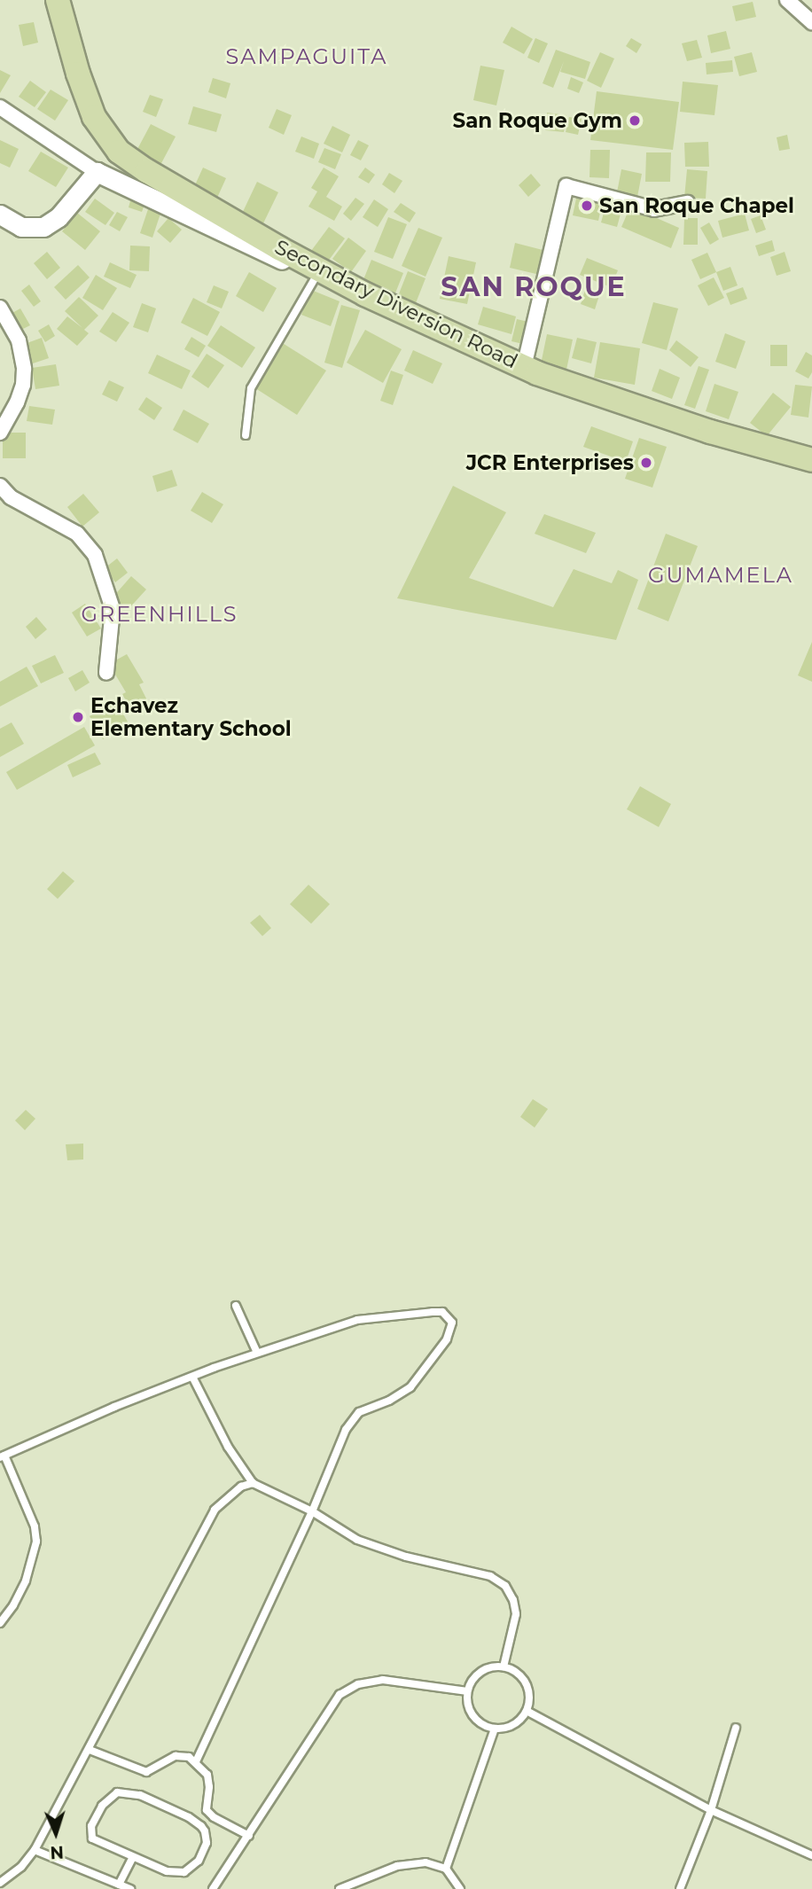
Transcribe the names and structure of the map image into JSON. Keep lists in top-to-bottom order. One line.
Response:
{"streets":{"main road":["Secondary Diversion Road"]},"districts":["SAMPAGUITA","SAN ROQUE","GUMAMELA","GREENHILLS"],"places":["San Roque Gym","San Roque Chapel","JCR Enterprises","Echavez Elementary School"],"north":"bottom"}
